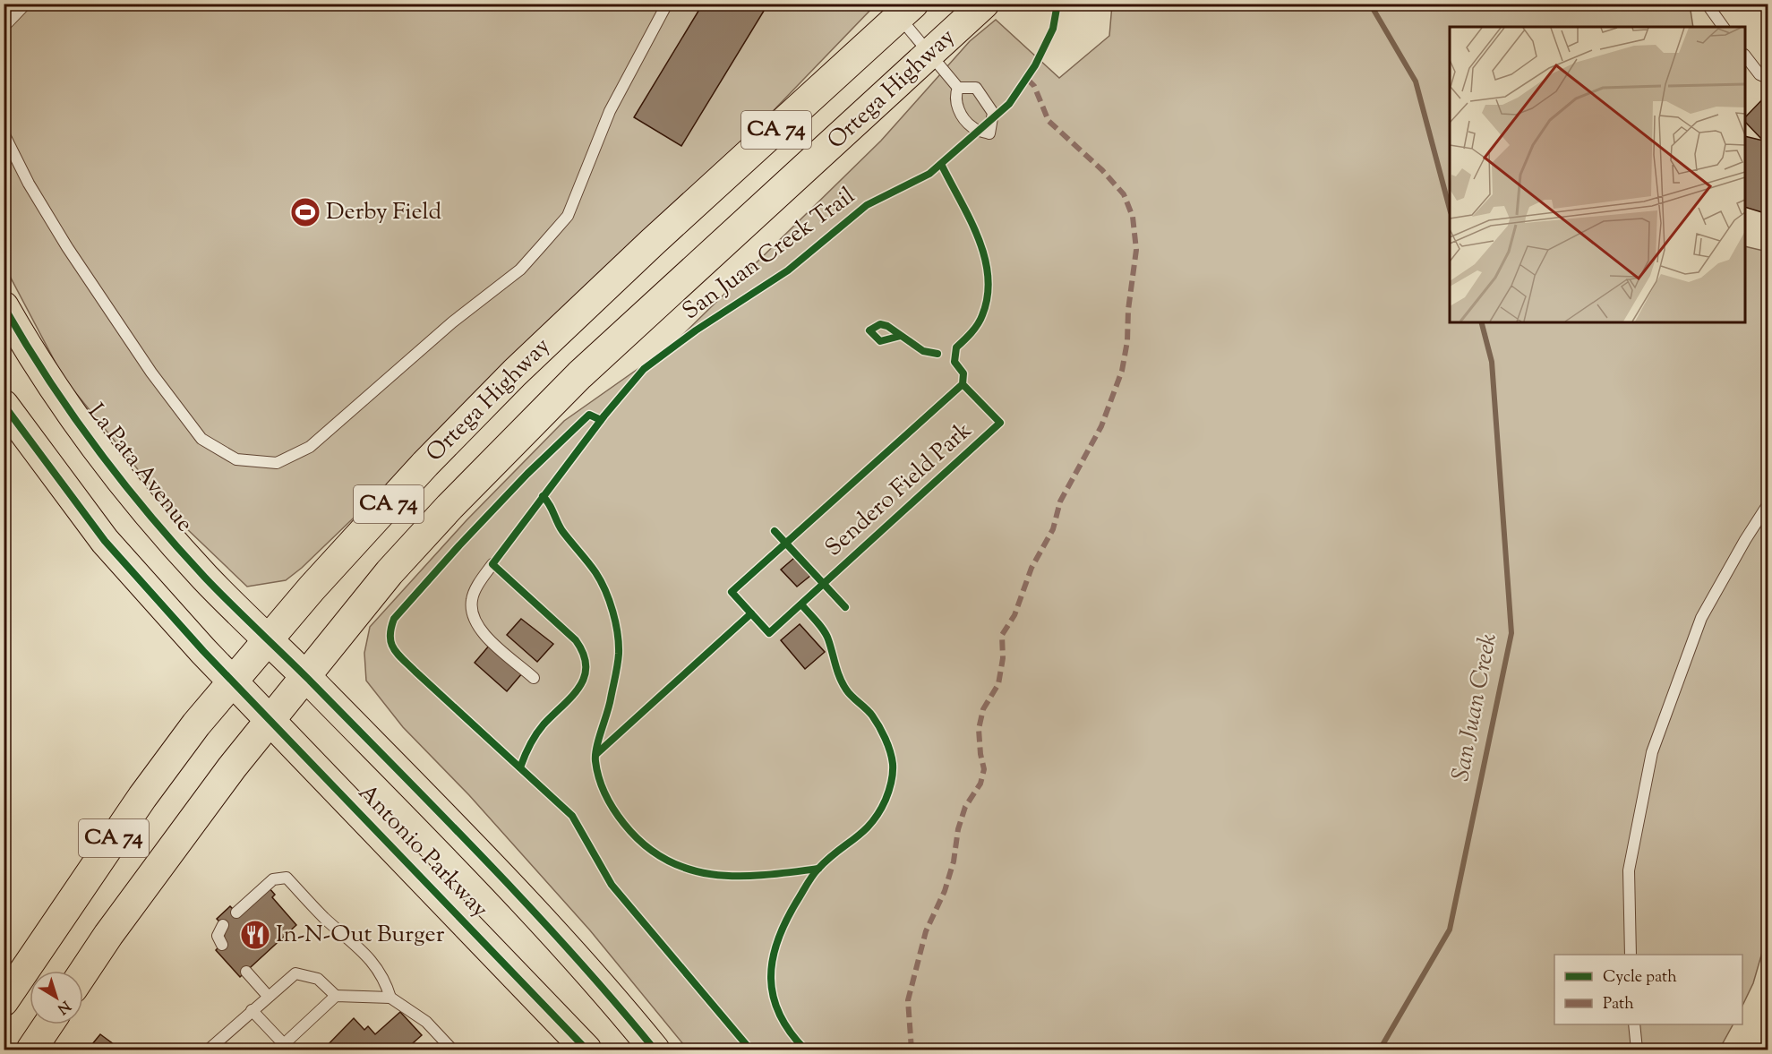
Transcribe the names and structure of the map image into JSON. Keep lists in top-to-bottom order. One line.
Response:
{"streets":{"main road":["Ortega Highway","CA 74","La Pata Avenue","Antonio Parkway"],"cycle path":["San Juan Creek Trail","Sendero Field Park"]},"crossings":[["Ortega Highway","La Pata Avenue"],["Ortega Highway","Antonio Parkway"],["La Pata Avenue","Antonio Parkway"]],"water":["San Juan Creek"],"places":{"sports":["Derby Field"],"restaurant":["In-N-Out Burger"]},"legend":["Cycle path","Path"],"north":"bottom right"}
